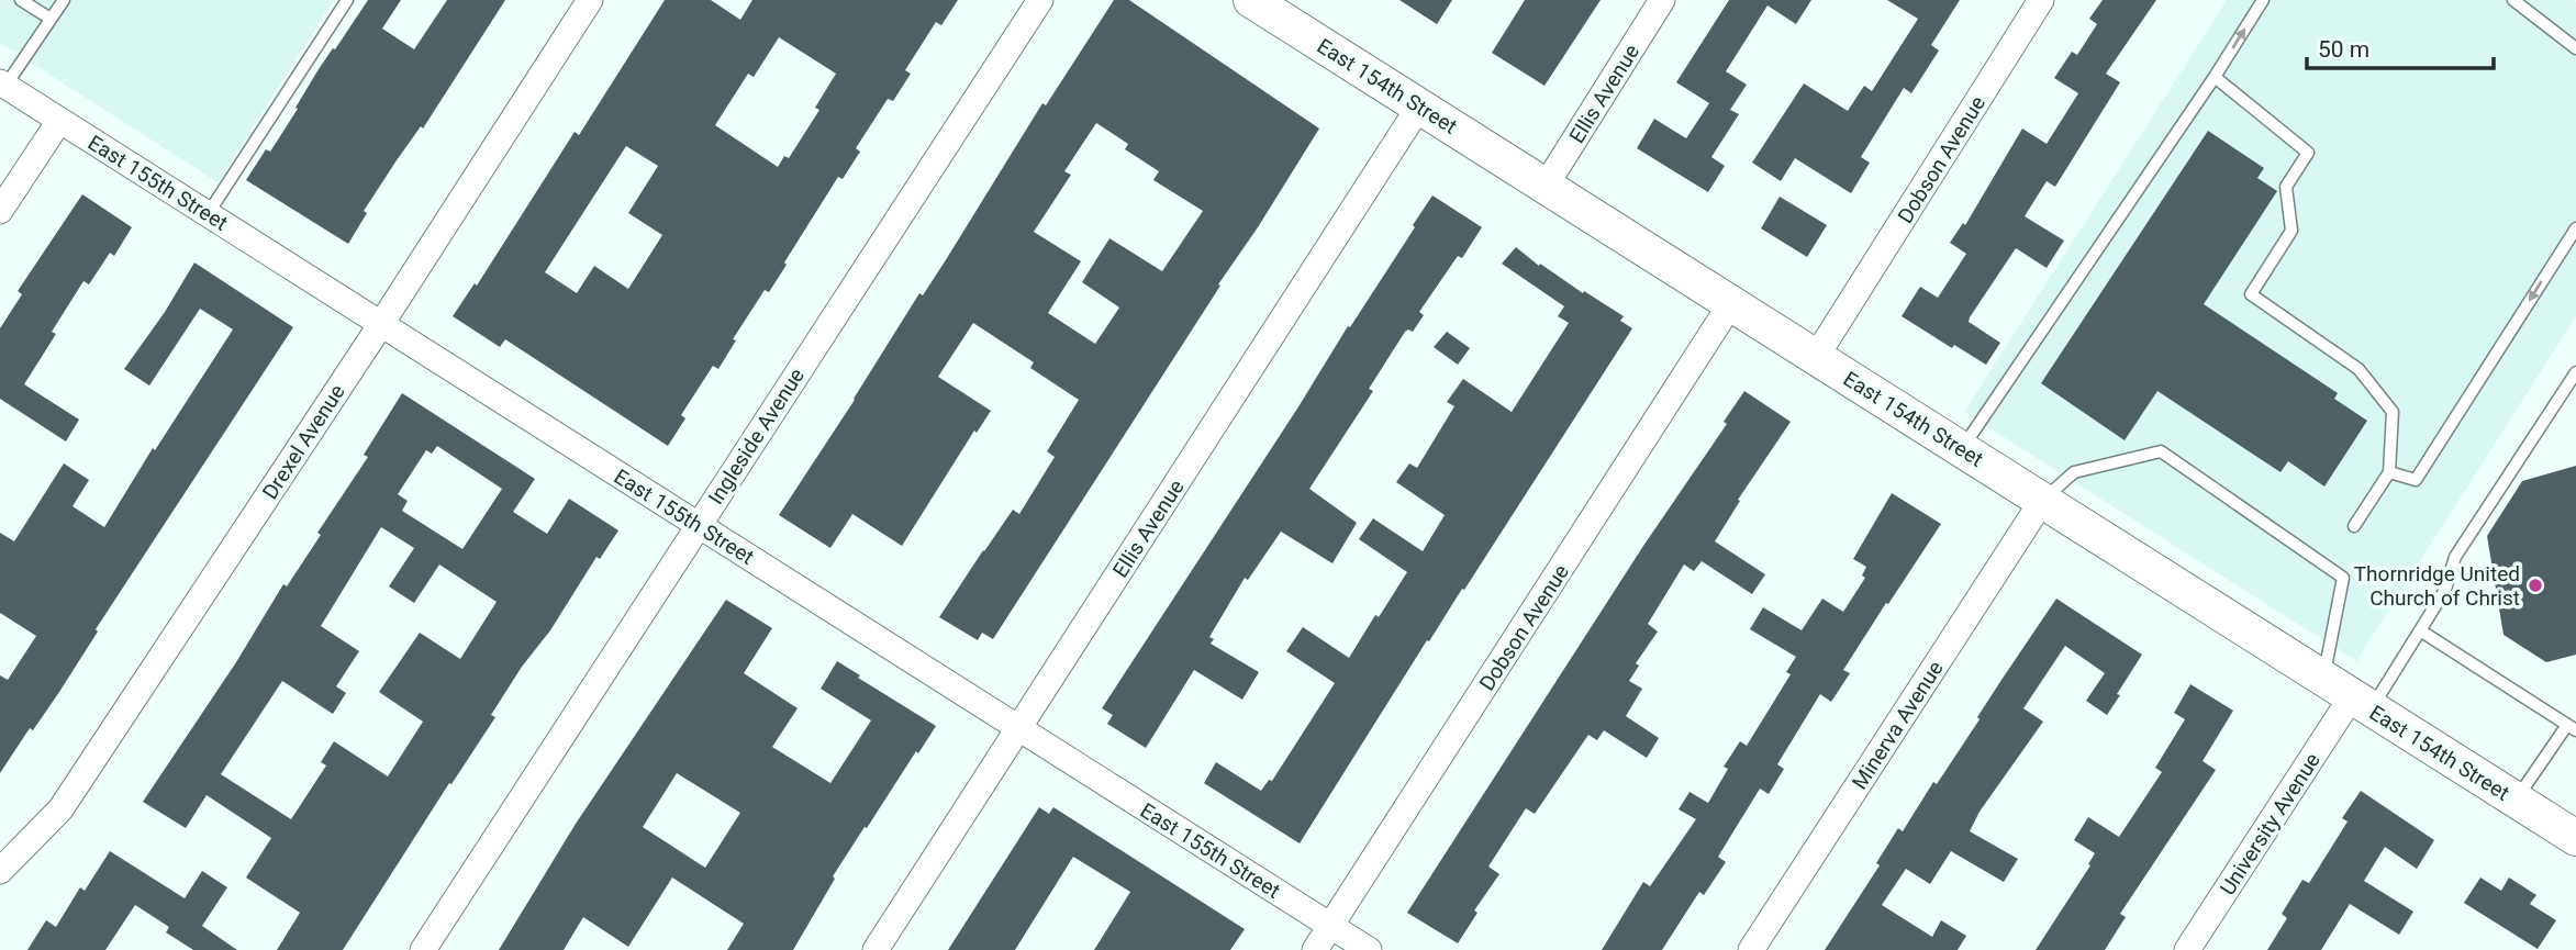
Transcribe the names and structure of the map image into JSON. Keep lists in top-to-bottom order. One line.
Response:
{"streets":{"street":["East 154th Street","Ellis Avenue","Dobson Avenue","East 155th Street","Ingleside Avenue","Drexel Avenue","Minerva Avenue","University Avenue"]},"crossings":[["East 154th Street","Ellis Avenue"],["East 154th Street","Dobson Avenue"],["East 154th Street","Minerva Avenue"],["East 154th Street","University Avenue"],["Ellis Avenue","East 155th Street"],["Dobson Avenue","East 155th Street"],["East 155th Street","Ingleside Avenue"],["East 155th Street","Drexel Avenue"]],"places":["Thornridge United Church of Christ"],"scale_bar":"50 m"}
